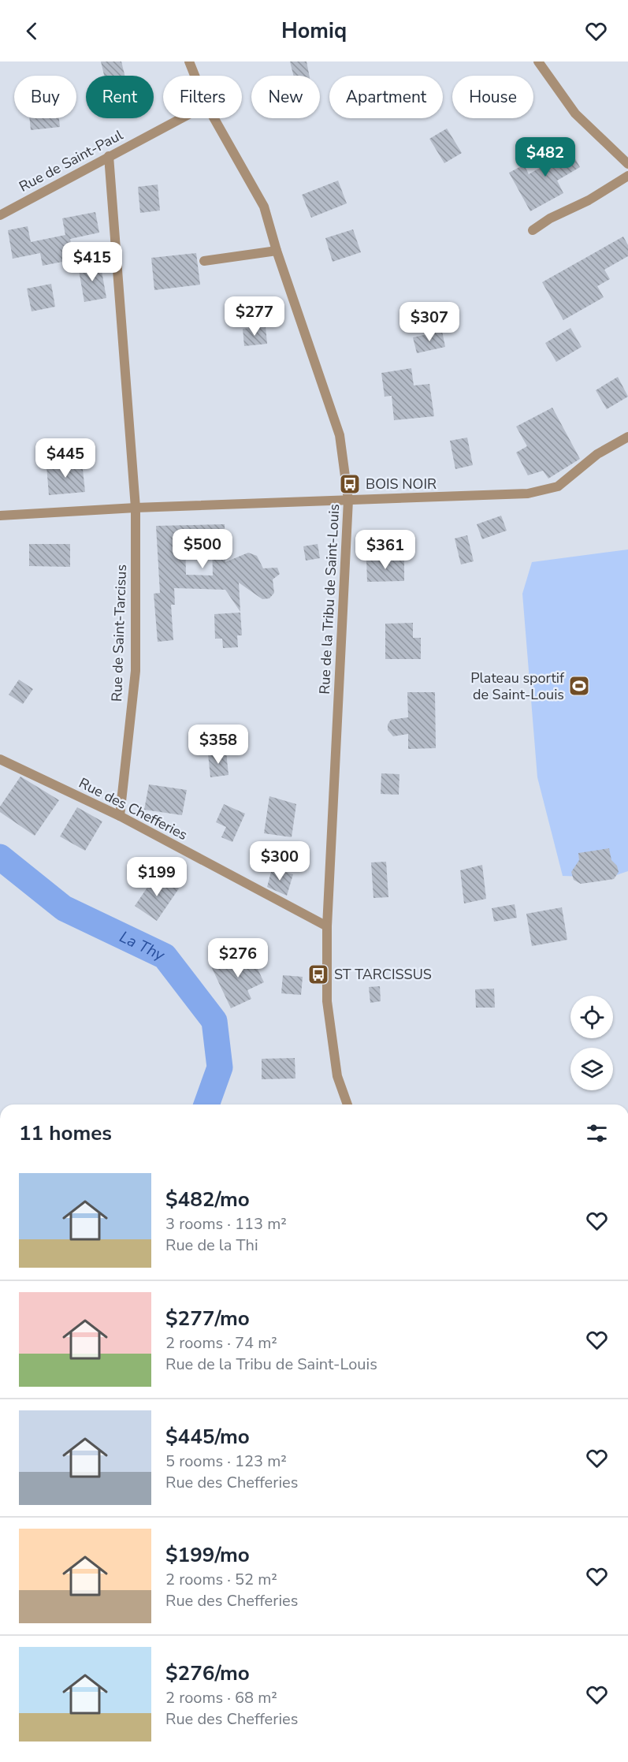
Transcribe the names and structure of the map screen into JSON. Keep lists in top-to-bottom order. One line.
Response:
{"streets":{"street":["Rue de Saint-Paul","Rue de la Tribu de Saint-Louis","Rue de Saint-Tarcisus","Rue des Chefferies"]},"crossings":[["Rue de Saint-Paul","Rue de Saint-Tarcisus"],["Rue de la Tribu de Saint-Louis","Rue des Chefferies"],["Rue de Saint-Tarcisus","Rue des Chefferies"]],"water":["La Thy"],"places":{"bus stop":["BOIS NOIR","ST TARCISSUS"],"sports":["Plateau sportif de Saint-Louis"]},"page":{"header":"Homiq","chip":["Buy","Rent","Filters","New","Apartment","House"],"price":["$482","$415","$277","$307","$445","$500","$361","$358","$300","$199","$276"],"heading":"11 homes","list":[{"name":"$482/mo","note":"3 rooms · 113 m² · Rue de la Thi"},{"name":"$277/mo","note":"2 rooms · 74 m² · Rue de la Tribu de Saint-Louis"},{"name":"$445/mo","note":"5 rooms · 123 m² · Rue des Chefferies"},{"name":"$199/mo","note":"2 rooms · 52 m² · Rue des Chefferies"},{"name":"$276/mo","note":"2 rooms · 68 m² · Rue des Chefferies"}]}}
